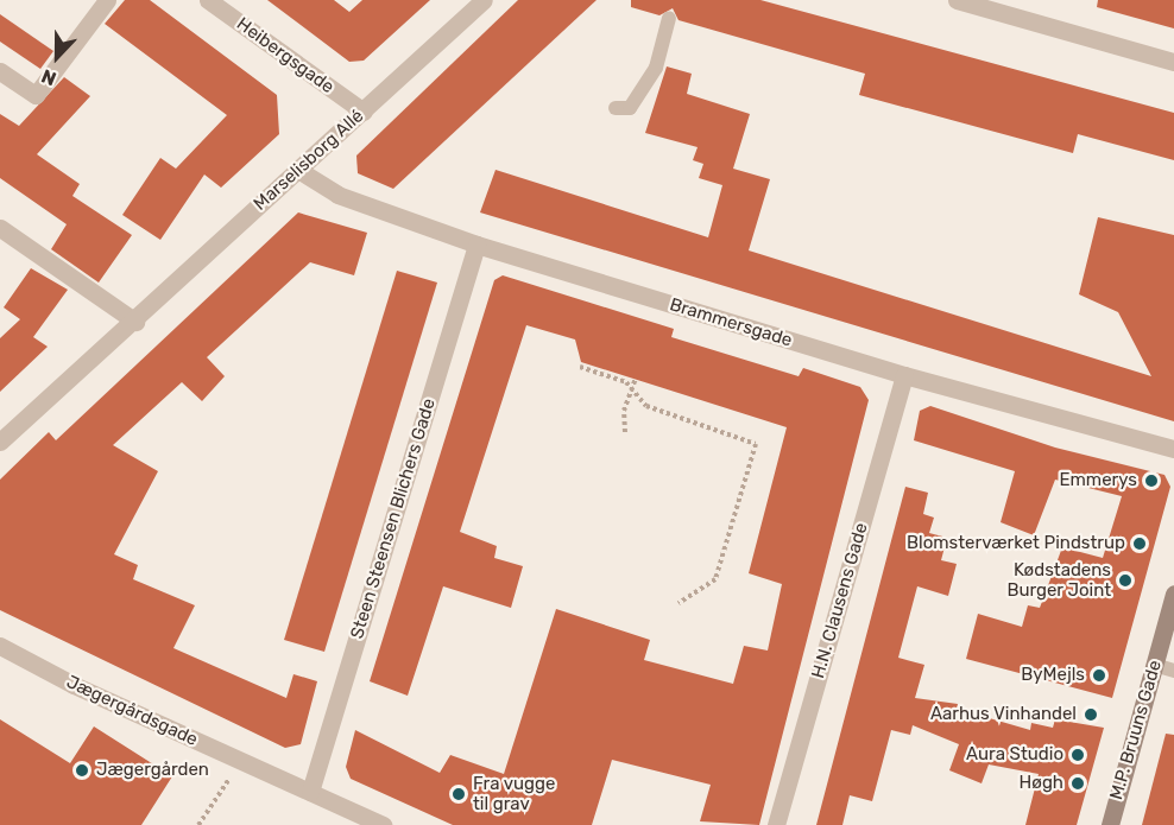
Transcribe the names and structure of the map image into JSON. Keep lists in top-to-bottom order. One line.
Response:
{"streets":{"street":["Heibergsgade","Marselisborg Allé","Brammersgade","Steen Steensen Blichers Gade","H.N. Clausens Gade","Jægergårdsgade","M.P. Bruuns Gade"]},"crossings":[["Heibergsgade","Marselisborg Allé"],["Marselisborg Allé","Brammersgade"],["Brammersgade","Steen Steensen Blichers Gade"],["Brammersgade","H.N. Clausens Gade"],["Steen Steensen Blichers Gade","Jægergårdsgade"]],"places":["Emmerys","Blomsterværket Pindstrup","Kødstadens Burger Joint","ByMejls","Aarhus Vinhandel","Aura Studio","Jægergården","Høgh","Fra vugge til grav"],"north":"bottom"}
